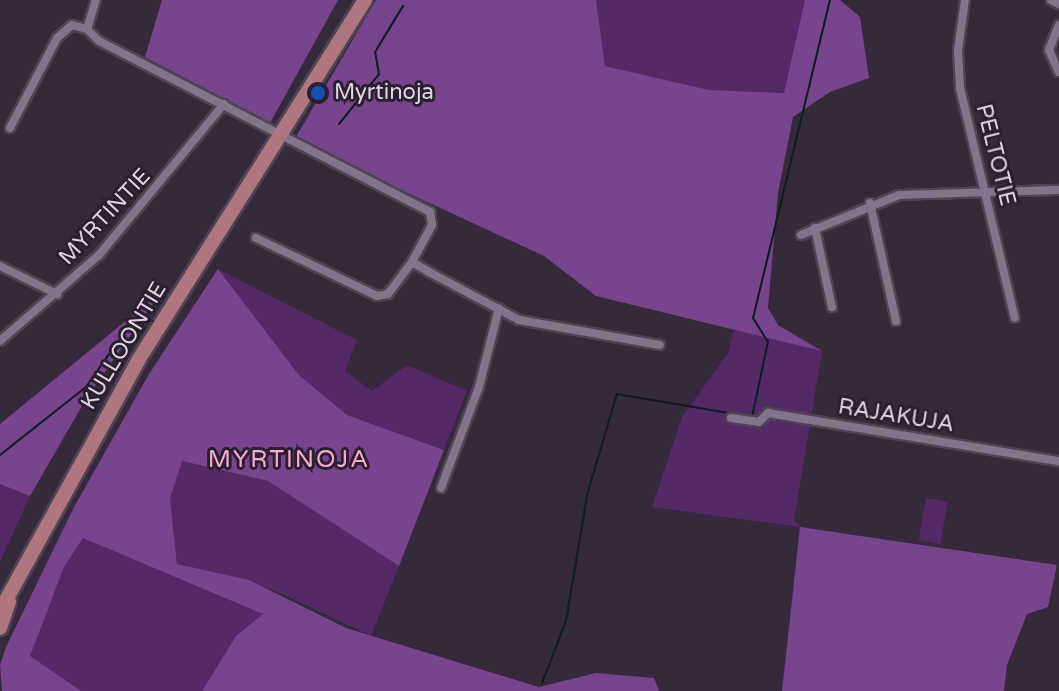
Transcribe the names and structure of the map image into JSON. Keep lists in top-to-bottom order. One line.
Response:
{"streets":{"main road":["KULLOONTIE"],"street":["PELTOTIE","MYRTINTIE","RAJAKUJA"]},"districts":["MYRTINOJA"],"places":["Myrtinoja"]}
